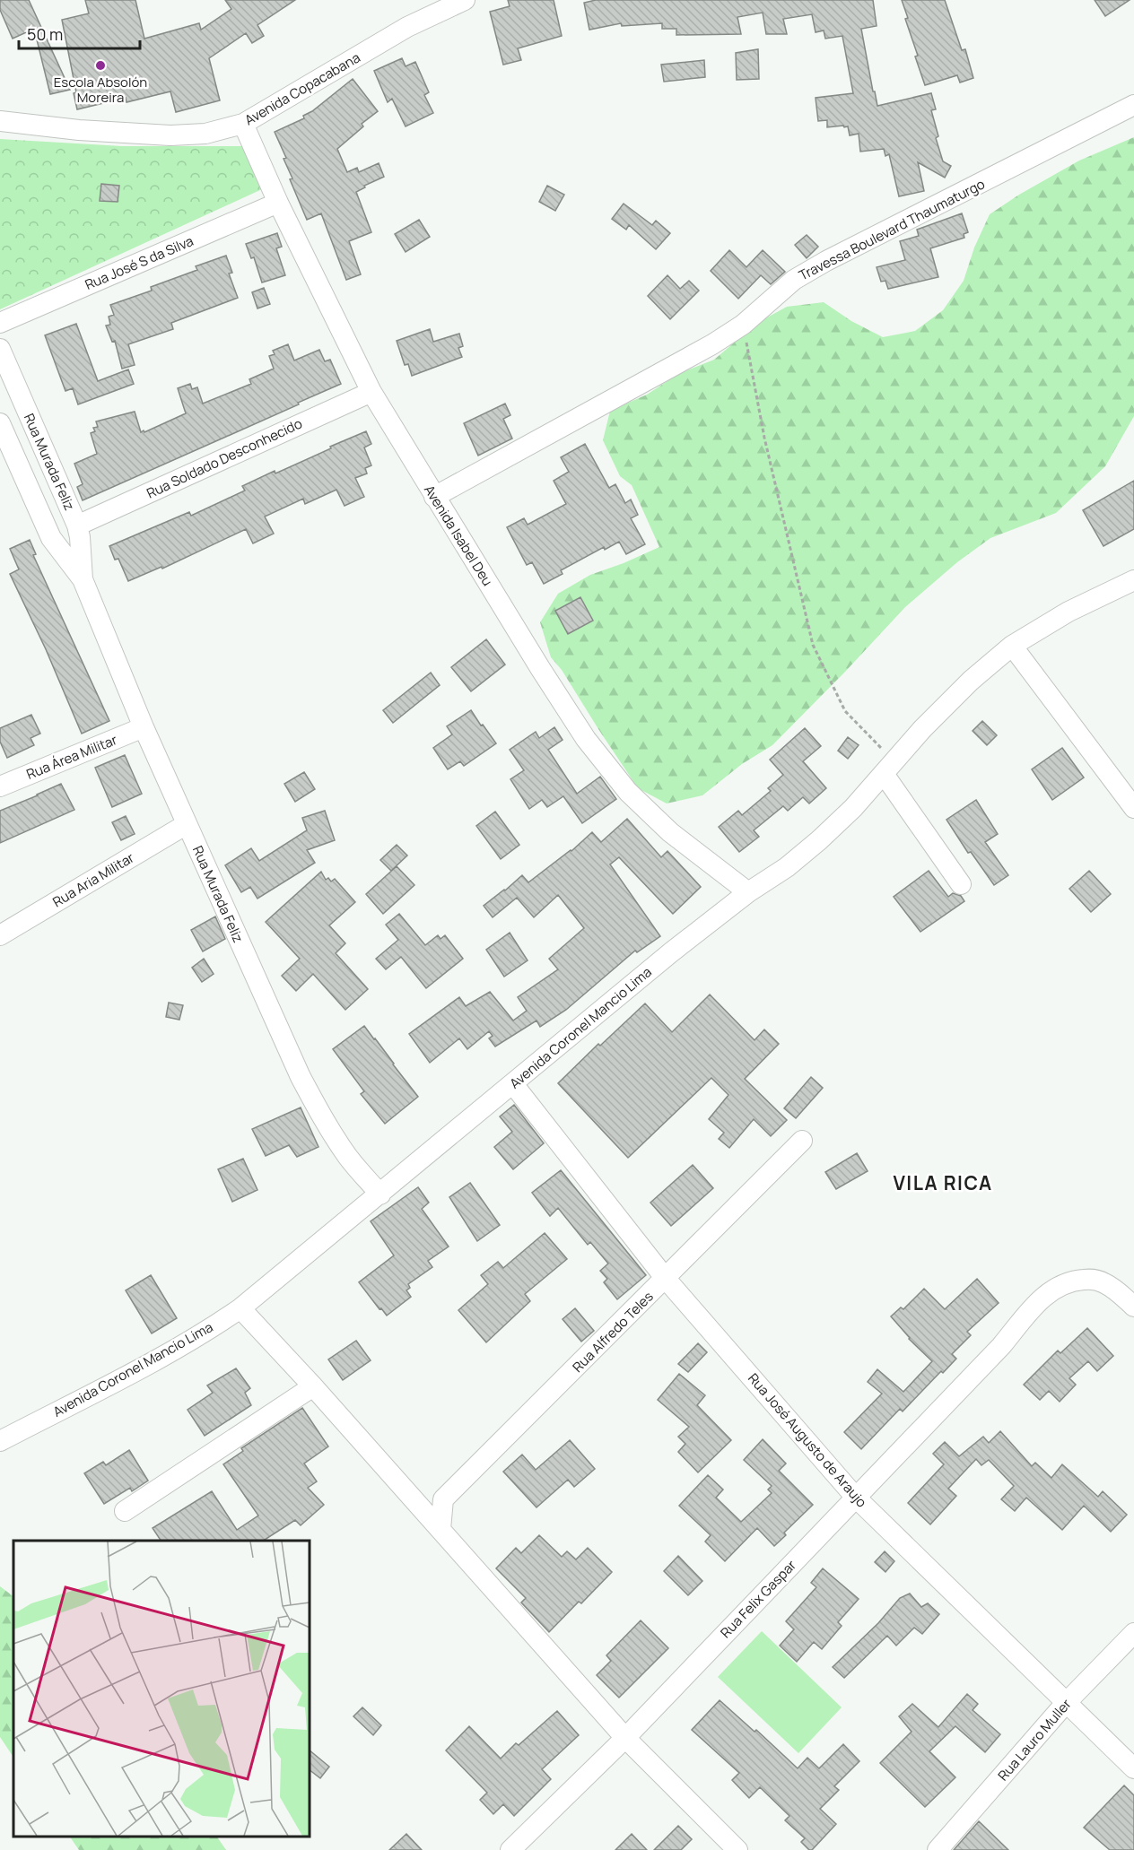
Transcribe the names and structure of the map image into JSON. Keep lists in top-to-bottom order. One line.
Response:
{"streets":{"street":["Avenida Copacabana","Travessa Boulevard Thaumaturgo","Rua José S da Silva","Rua Soldado Desconhecido","Rua Murada Feliz","Avenida Isabel Deu","Rua Área Militar","Rua Aria Militar","Avenida Coronel Mancio Lima","Rua Alfredo Teles","Rua José Augusto de Araujo","Rua Felix Gaspar","Rua Lauro Muller"]},"crossings":[["Avenida Copacabana","Avenida Isabel Deu"],["Travessa Boulevard Thaumaturgo","Avenida Isabel Deu"],["Rua José S da Silva","Avenida Isabel Deu"],["Rua Soldado Desconhecido","Rua Murada Feliz"],["Rua Soldado Desconhecido","Avenida Isabel Deu"],["Rua Murada Feliz","Rua Área Militar"],["Rua Murada Feliz","Rua Aria Militar"],["Rua Murada Feliz","Avenida Coronel Mancio Lima"],["Avenida Isabel Deu","Avenida Coronel Mancio Lima"],["Avenida Coronel Mancio Lima","Rua José Augusto de Araujo"],["Rua Alfredo Teles","Rua José Augusto de Araujo"],["Rua José Augusto de Araujo","Rua Felix Gaspar"],["Rua José Augusto de Araujo","Rua Lauro Muller"]],"districts":["VILA RICA"],"places":["Escola Absolón Moreira"],"scale_bar":"50 m"}
